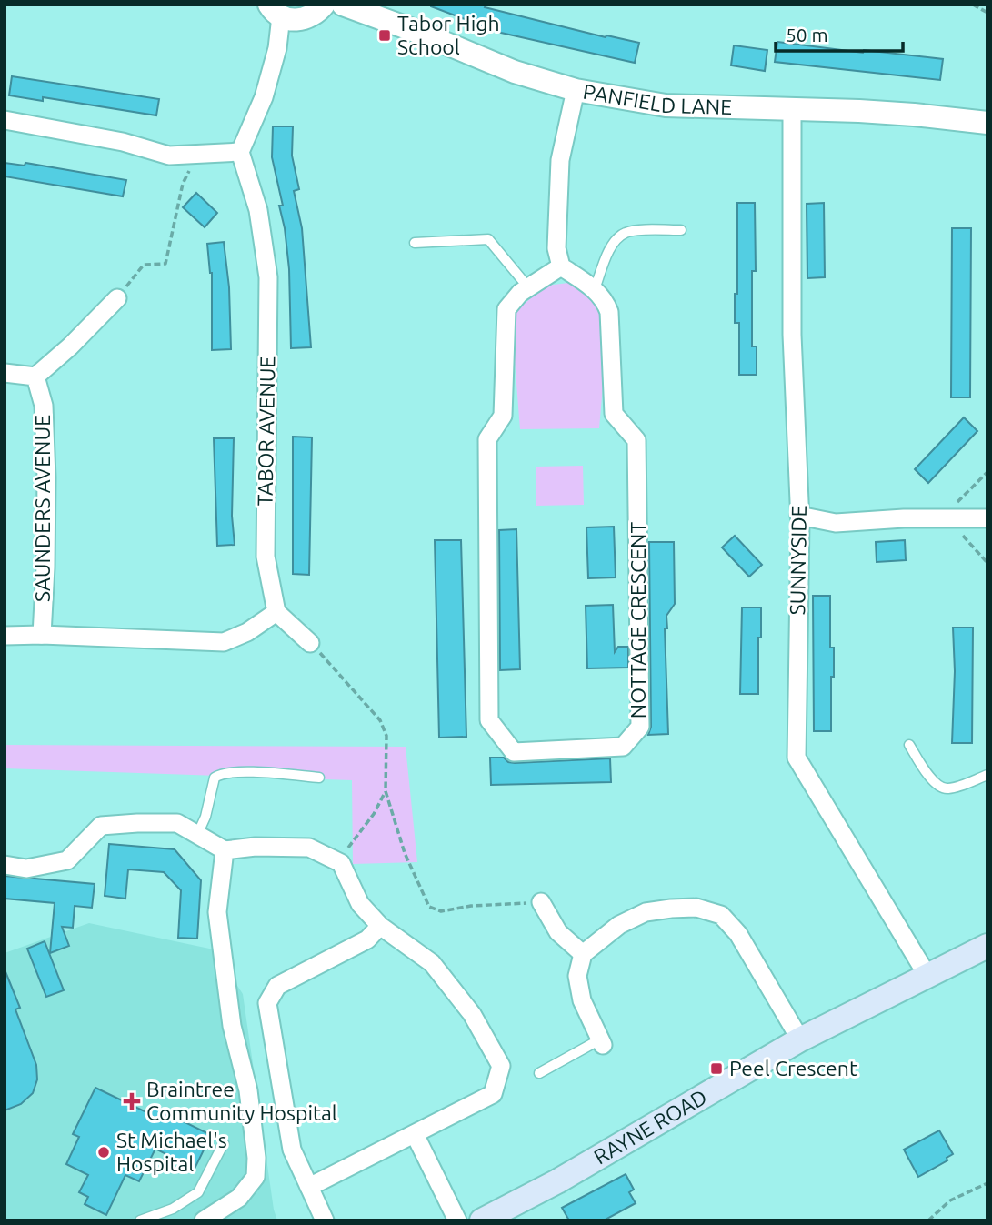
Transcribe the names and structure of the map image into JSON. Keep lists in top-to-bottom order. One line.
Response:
{"streets":{"main road":["RAYNE ROAD"],"street":["PANFIELD LANE","TABOR AVENUE","SAUNDERS AVENUE","SUNNYSIDE","NOTTAGE CRESCENT"]},"crossings":[["PANFIELD LANE","SUNNYSIDE"],["SUNNYSIDE","RAYNE ROAD"]],"places":{"transit":["Tabor High School","Peel Crescent"],"health":["Braintree Community Hospital"],"other":["St Michael's Hospital"]},"scale_bar":"50 m"}
